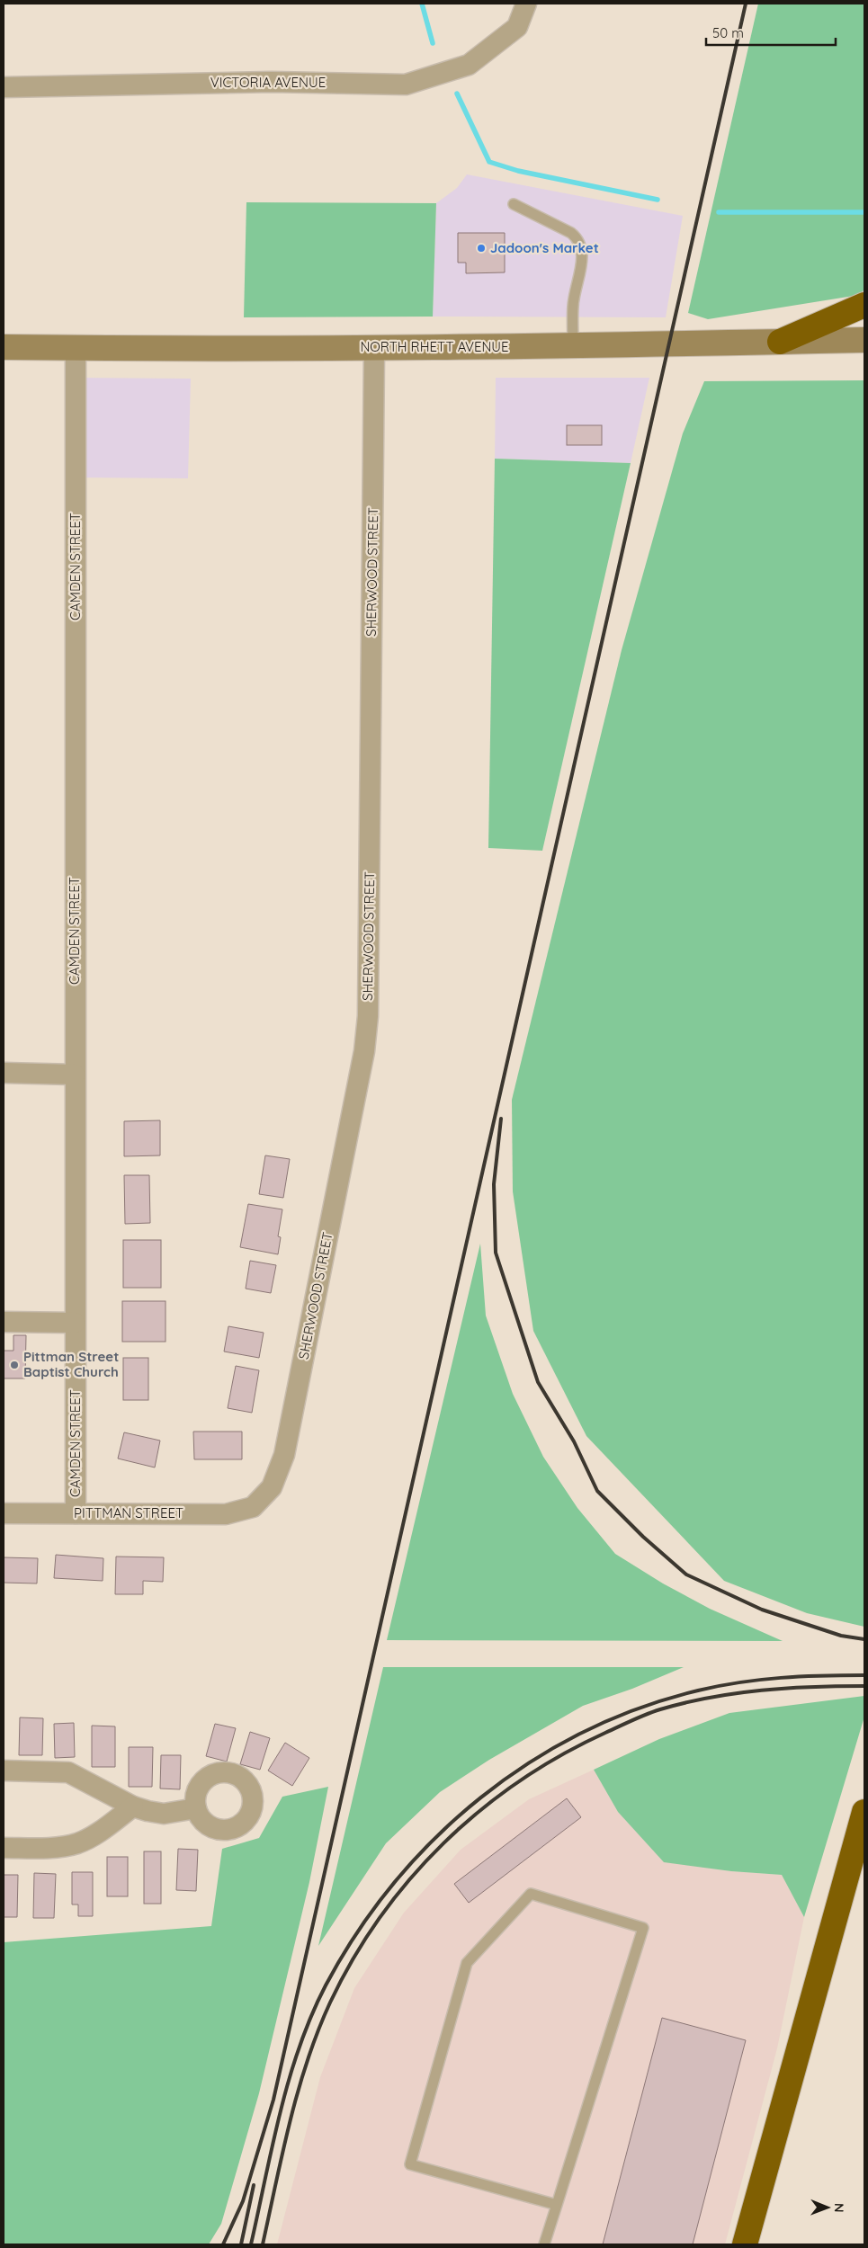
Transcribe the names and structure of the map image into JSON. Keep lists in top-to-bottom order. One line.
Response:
{"streets":{"main road":["NORTH RHETT AVENUE"],"street":["VICTORIA AVENUE","CAMDEN STREET","SHERWOOD STREET","PITTMAN STREET"]},"crossings":[["NORTH RHETT AVENUE","CAMDEN STREET"],["NORTH RHETT AVENUE","SHERWOOD STREET"],["CAMDEN STREET","PITTMAN STREET"],["SHERWOOD STREET","PITTMAN STREET"]],"places":["Jadoon's Market","Pittman Street Baptist Church"],"scale_bar":"50 m","north":"right"}
